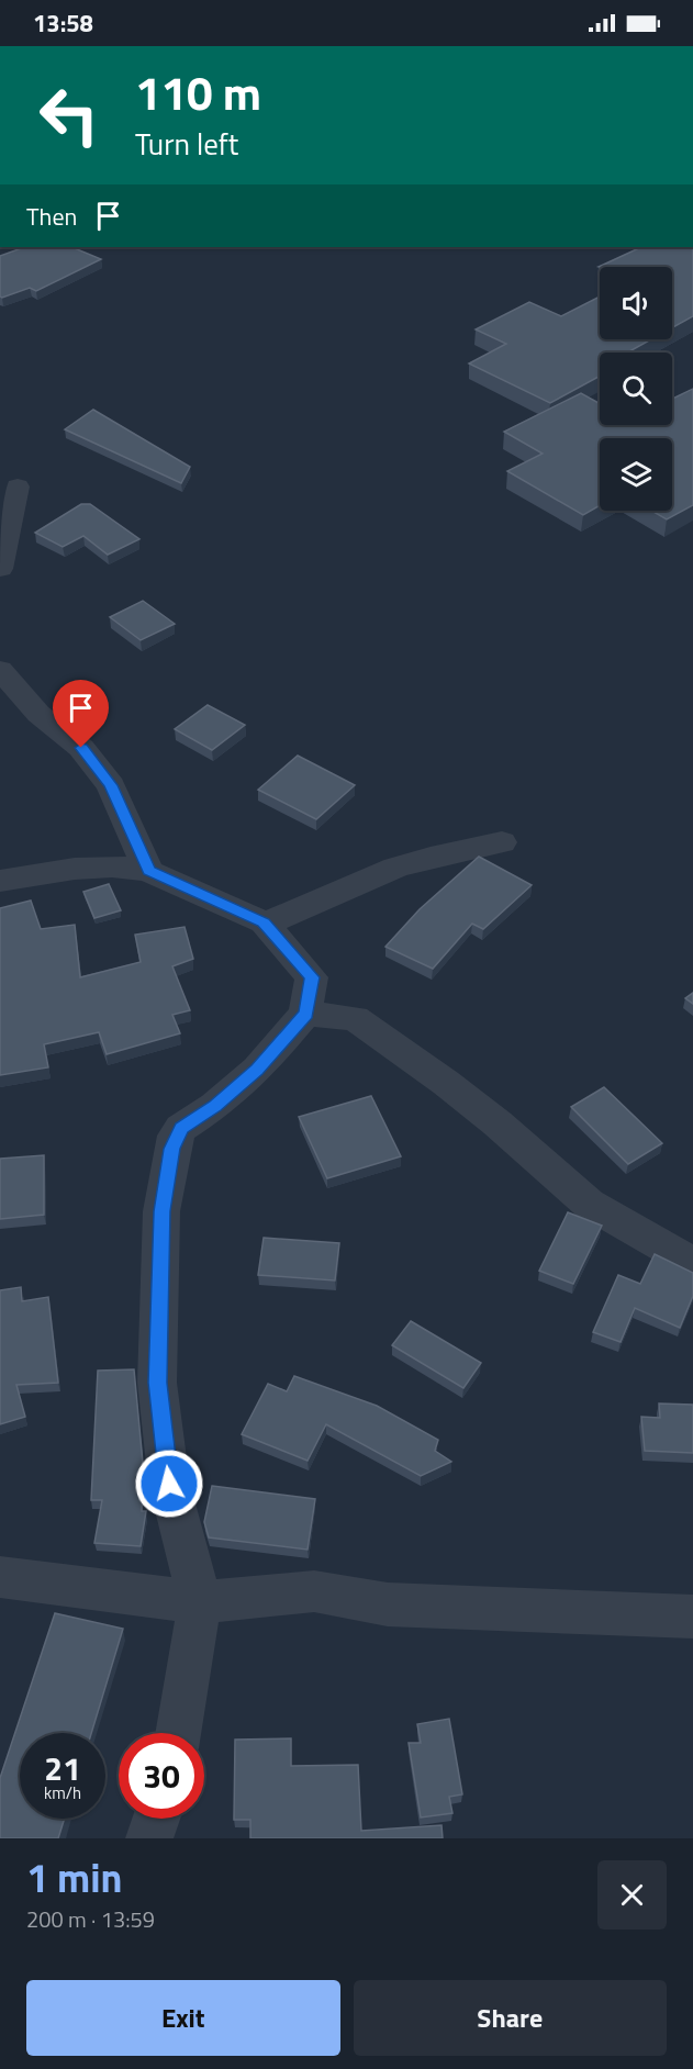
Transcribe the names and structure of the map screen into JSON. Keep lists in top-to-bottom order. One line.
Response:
{"page":{"status":"13:58","turn":["110 m","Turn left"],"then":"Then","speed":"21 km/h","limit":"30","heading":["1 min","200 m · 13:59"],"buttons":["Exit","Share"]}}
